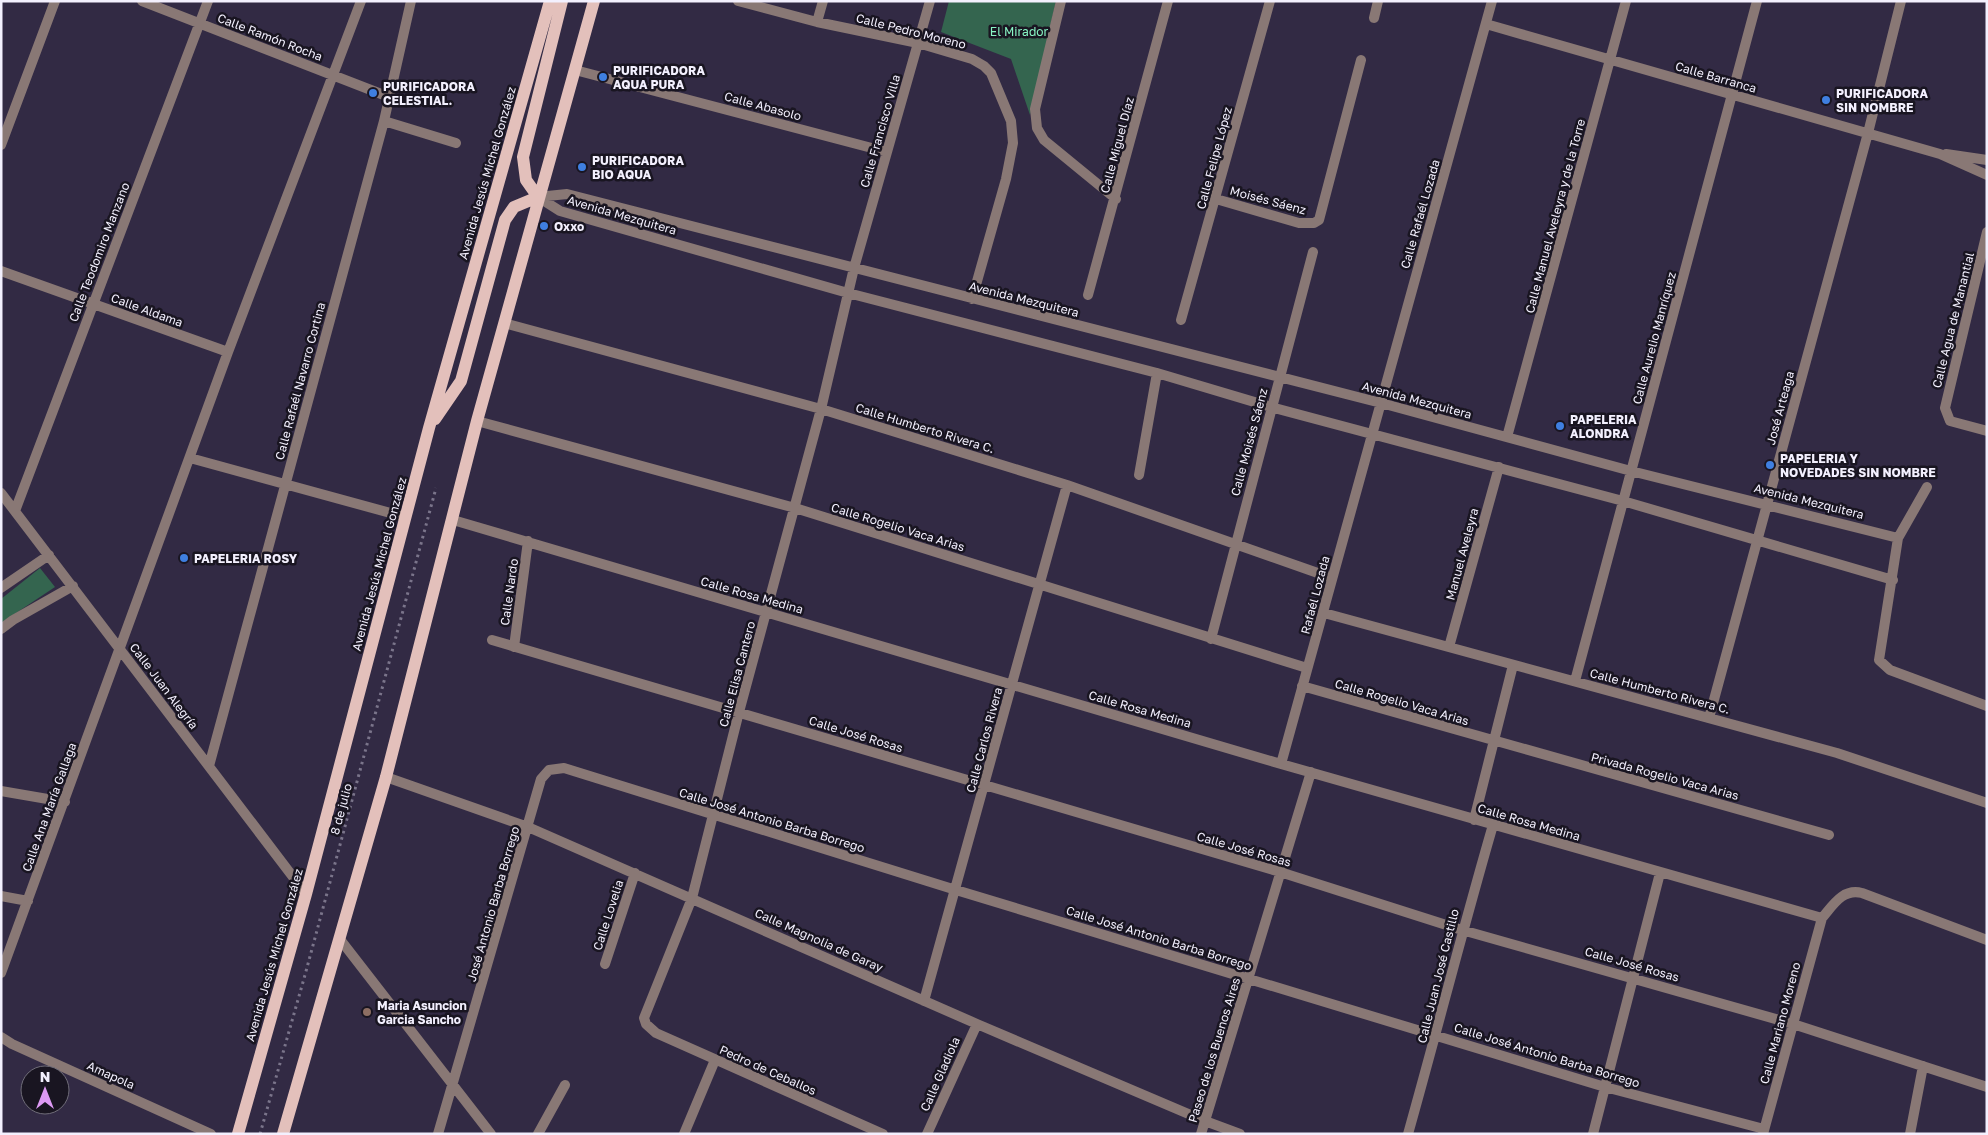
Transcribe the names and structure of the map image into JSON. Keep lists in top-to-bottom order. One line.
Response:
{"streets":{"main road":["Avenida Jesús Michel González"],"street":["Calle Pedro Moreno","Calle Ramón Rocha","Calle Barranca","Calle Abasolo","Calle Francisco Villa","Calle Miguel Díaz","Calle Felipe López","Moisés Sáenz","Calle Rafaél Lozada","Avenida Mezquitera","Calle Manuel Aveleyra y de la Torre","Calle Teodomiro Manzano","Calle Aldama","Calle Agua de Manantial","Calle Aurelio Manríquez","Calle Rafaél Navarro Cortina","José Arteaga","Calle Humberto Rivera C.","Calle Moisés Sáenz","Calle Rogelio Vaca Arias","Manuel Aveleyra","Calle Nardo","Calle Rosa Medina","Rafaél Lozada","Calle Elisa Cantero","Calle Juan Alegría","Calle José Rosas","Calle Carlos Rivera","Privada Rogelio Vaca Arias","Calle Ana María Gallaga","Calle José Antonio Barba Borrego","José Antonio Barba Borrego","Calle Lovelia","Calle Magnolia de Garay","Calle Juan José Castillo","Calle Mariano Moreno","Paseo de los Buenos Aires","Pedro de Ceballos","Calle Gladiola","Amapola"],"path":["8 de julio"]},"crossings":[["Calle Pedro Moreno","Calle Francisco Villa"],["Calle Pedro Moreno","Avenida Mezquitera"],["Calle Ramón Rocha","Calle Teodomiro Manzano"],["Calle Ramón Rocha","Calle Rafaél Navarro Cortina"],["Calle Barranca","Calle Rafaél Lozada"],["Calle Barranca","Calle Manuel Aveleyra y de la Torre"],["Calle Barranca","Calle Aurelio Manríquez"],["Calle Barranca","José Arteaga"],["Calle Abasolo","Calle Francisco Villa"],["Calle Francisco Villa","Avenida Mezquitera"],["Calle Francisco Villa","Calle Elisa Cantero"],["Calle Felipe López","Moisés Sáenz"],["Avenida Jesús Michel González","Calle Juan Alegría"],["Calle Rafaél Lozada","Avenida Mezquitera"],["Calle Rafaél Lozada","Rafaél Lozada"],["Avenida Mezquitera","Calle Manuel Aveleyra y de la Torre"],["Avenida Mezquitera","Calle Aurelio Manríquez"],["Avenida Mezquitera","José Arteaga"],["Avenida Mezquitera","Calle Moisés Sáenz"],["Avenida Mezquitera","Manuel Aveleyra"],["Avenida Mezquitera","Rafaél Lozada"],["Avenida Mezquitera","Calle Elisa Cantero"],["Calle Teodomiro Manzano","Calle Aldama"],["Calle Teodomiro Manzano","Calle Juan Alegría"],["Calle Aurelio Manríquez","Calle Humberto Rivera C."],["Calle Rafaél Navarro Cortina","Calle Juan Alegría"],["José Arteaga","Calle Humberto Rivera C."],["Calle Humberto Rivera C.","Calle Moisés Sáenz"],["Calle Humberto Rivera C.","Manuel Aveleyra"],["Calle Humberto Rivera C.","Rafaél Lozada"],["Calle Humberto Rivera C.","Calle Elisa Cantero"],["Calle Humberto Rivera C.","Calle Carlos Rivera"],["Calle Moisés Sáenz","Calle Rogelio Vaca Arias"],["Calle Rogelio Vaca Arias","Rafaél Lozada"],["Calle Rogelio Vaca Arias","Calle Elisa Cantero"],["Calle Rogelio Vaca Arias","Calle Carlos Rivera"],["Calle Rogelio Vaca Arias","Privada Rogelio Vaca Arias"],["Calle Nardo","Calle Rosa Medina"],["Calle Nardo","Calle José Rosas"],["Calle Rosa Medina","Rafaél Lozada"],["Calle Rosa Medina","Calle Elisa Cantero"],["Calle Rosa Medina","Calle Carlos Rivera"],["Calle Rosa Medina","Calle Juan José Castillo"],["Calle Rosa Medina","Calle Mariano Moreno"],["Calle Rosa Medina","Paseo de los Buenos Aires"],["Calle Elisa Cantero","Calle José Rosas"],["Calle Elisa Cantero","Calle José Antonio Barba Borrego"],["Calle Elisa Cantero","Calle Magnolia de Garay"],["Calle Elisa Cantero","Pedro de Ceballos"],["Calle Juan Alegría","Calle Ana María Gallaga"],["Calle José Rosas","Calle Carlos Rivera"],["Calle José Rosas","Calle Juan José Castillo"],["Calle José Rosas","Calle Mariano Moreno"],["Calle José Rosas","Paseo de los Buenos Aires"],["Calle Carlos Rivera","Calle José Antonio Barba Borrego"],["Calle Carlos Rivera","Calle Magnolia de Garay"],["Calle José Antonio Barba Borrego","José Antonio Barba Borrego"],["Calle José Antonio Barba Borrego","Calle Juan José Castillo"],["Calle José Antonio Barba Borrego","Calle Mariano Moreno"],["Calle José Antonio Barba Borrego","Paseo de los Buenos Aires"],["José Antonio Barba Borrego","Calle Magnolia de Garay"],["Calle Lovelia","Calle Magnolia de Garay"],["Calle Magnolia de Garay","Paseo de los Buenos Aires"],["Calle Magnolia de Garay","Calle Gladiola"]],"parks":["El Mirador"],"places":["PURIFICADORA AQUA PURA","PURIFICADORA CELESTIAL.","PURIFICADORA SIN NOMBRE","PURIFICADORA BIO AQUA","Oxxo","PAPELERIA ALONDRA","PAPELERIA Y NOVEDADES SIN NOMBRE","PAPELERIA ROSY","Maria Asuncion Garcia Sancho"],"north":"top"}
